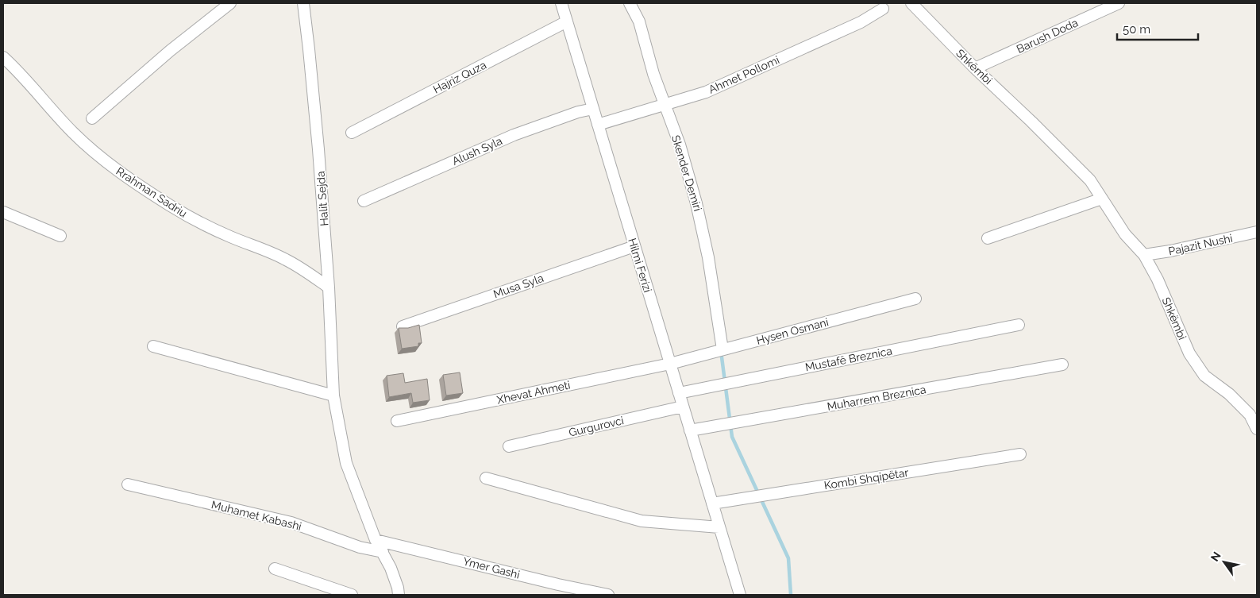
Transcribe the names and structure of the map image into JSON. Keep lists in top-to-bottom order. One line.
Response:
{"streets":{"street":["Barush Doda","Shkëmbi","Ahmet Pollomi","Hajriz Quza","Alush Syla","Skender Demiri","Rrahman Sadriu","Halit Sejda","Pajazit Nushi","Hilmi Ferizi","Musa Syla","Hysen Osmani","Mustafë Breznica","Xhevat Ahmeti","Muharrem Breznica","Gurgurovci","Kombi Shqipëtar","Muhamet Kabashi","Ymer Gashi"]},"crossings":[["Barush Doda","Shkëmbi"],["Shkëmbi","Pajazit Nushi"],["Ahmet Pollomi","Skender Demiri"],["Ahmet Pollomi","Hilmi Ferizi"],["Hajriz Quza","Hilmi Ferizi"],["Alush Syla","Hilmi Ferizi"],["Skender Demiri","Hysen Osmani"],["Rrahman Sadriu","Halit Sejda"],["Halit Sejda","Ymer Gashi"],["Hilmi Ferizi","Musa Syla"],["Hilmi Ferizi","Hysen Osmani"],["Hilmi Ferizi","Mustafë Breznica"],["Hilmi Ferizi","Xhevat Ahmeti"],["Hilmi Ferizi","Muharrem Breznica"],["Hilmi Ferizi","Gurgurovci"],["Hilmi Ferizi","Kombi Shqipëtar"],["Hysen Osmani","Xhevat Ahmeti"]],"scale_bar":"50 m","north":"top left"}
